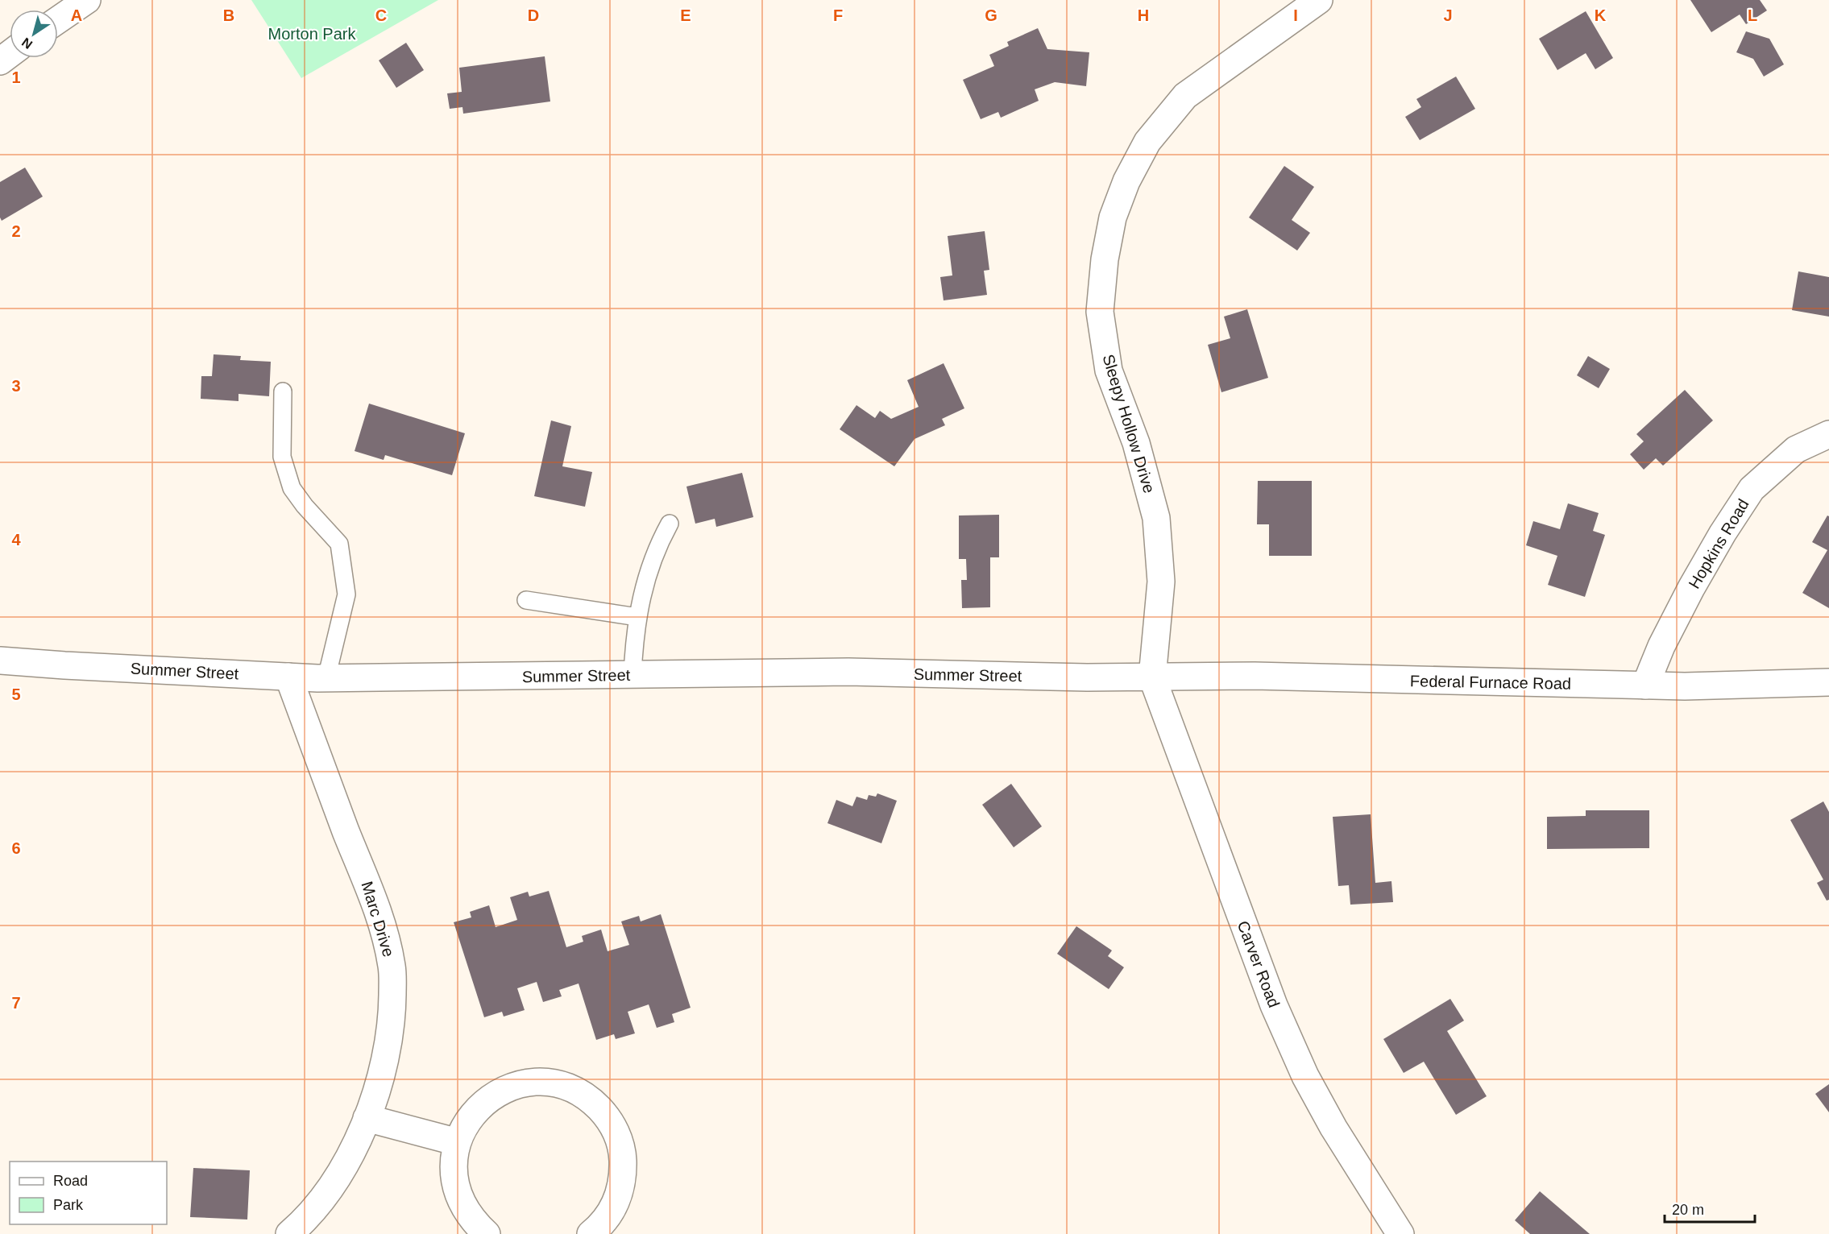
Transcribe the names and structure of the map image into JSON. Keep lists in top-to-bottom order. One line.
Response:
{"streets":{"street":["Sleepy Hollow Drive","Hopkins Road","Summer Street","Federal Furnace Road","Marc Drive","Carver Road"]},"crossings":[["Sleepy Hollow Drive","Summer Street"],["Sleepy Hollow Drive","Federal Furnace Road"],["Sleepy Hollow Drive","Carver Road"],["Hopkins Road","Federal Furnace Road"],["Summer Street","Federal Furnace Road"],["Summer Street","Marc Drive"],["Summer Street","Carver Road"],["Federal Furnace Road","Carver Road"]],"parks":["Morton Park"],"legend":["Road","Park"],"scale_bar":"20 m","north":"bottom left","grid":{"columns":["A","B","C","D","E","F","G","H","I","J","K","L"],"rows":["1","2","3","4","5","6","7"]}}
